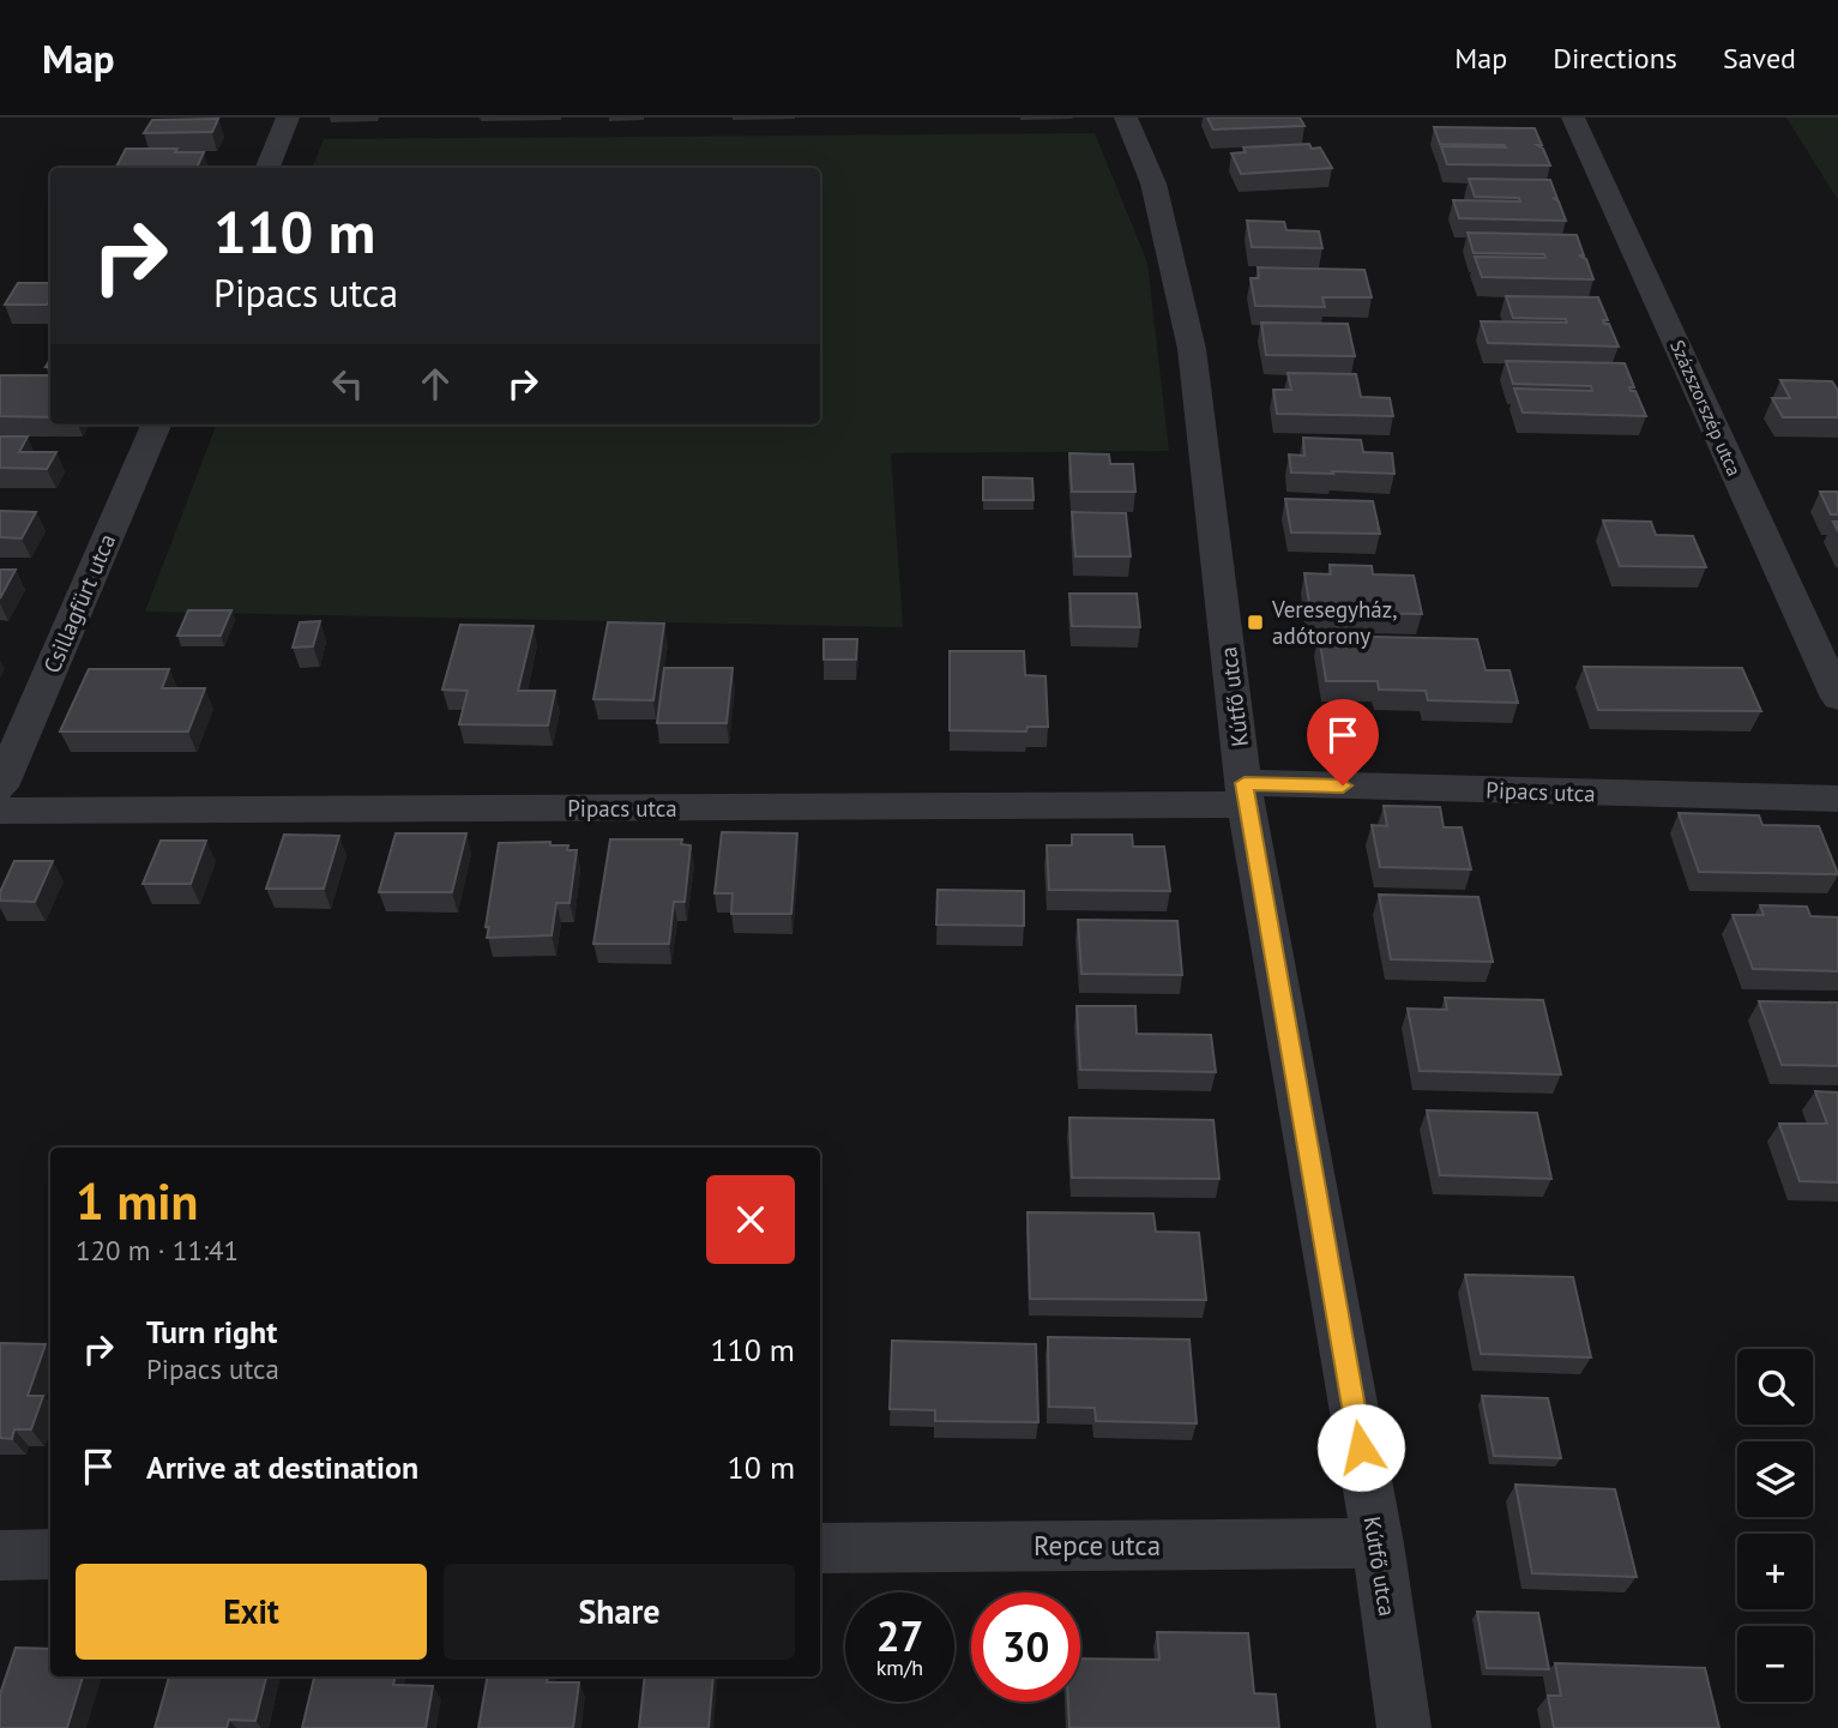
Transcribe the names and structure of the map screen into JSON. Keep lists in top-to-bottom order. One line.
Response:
{"streets":{"street":["Százszorszép utca","Csillagfürt utca","Kútfő utca","Pipacs utca","Repce utca"]},"crossings":[["Kútfő utca","Pipacs utca"],["Kútfő utca","Repce utca"]],"places":{"transit":["Veresegyház, adótorony"]},"page":{"header":"Map","nav":["Map","Directions","Saved"],"turn":["110 m","Pipacs utca"],"heading":["1 min","120 m · 11:41"],"list":[{"name":"Turn right","note":"Pipacs utca","value":"110 m"},{"name":"Arrive at destination","value":"10 m"}],"map_buttons":["+","−"],"buttons":["Exit","Share"],"speed":"27 km/h","limit":"30"}}
